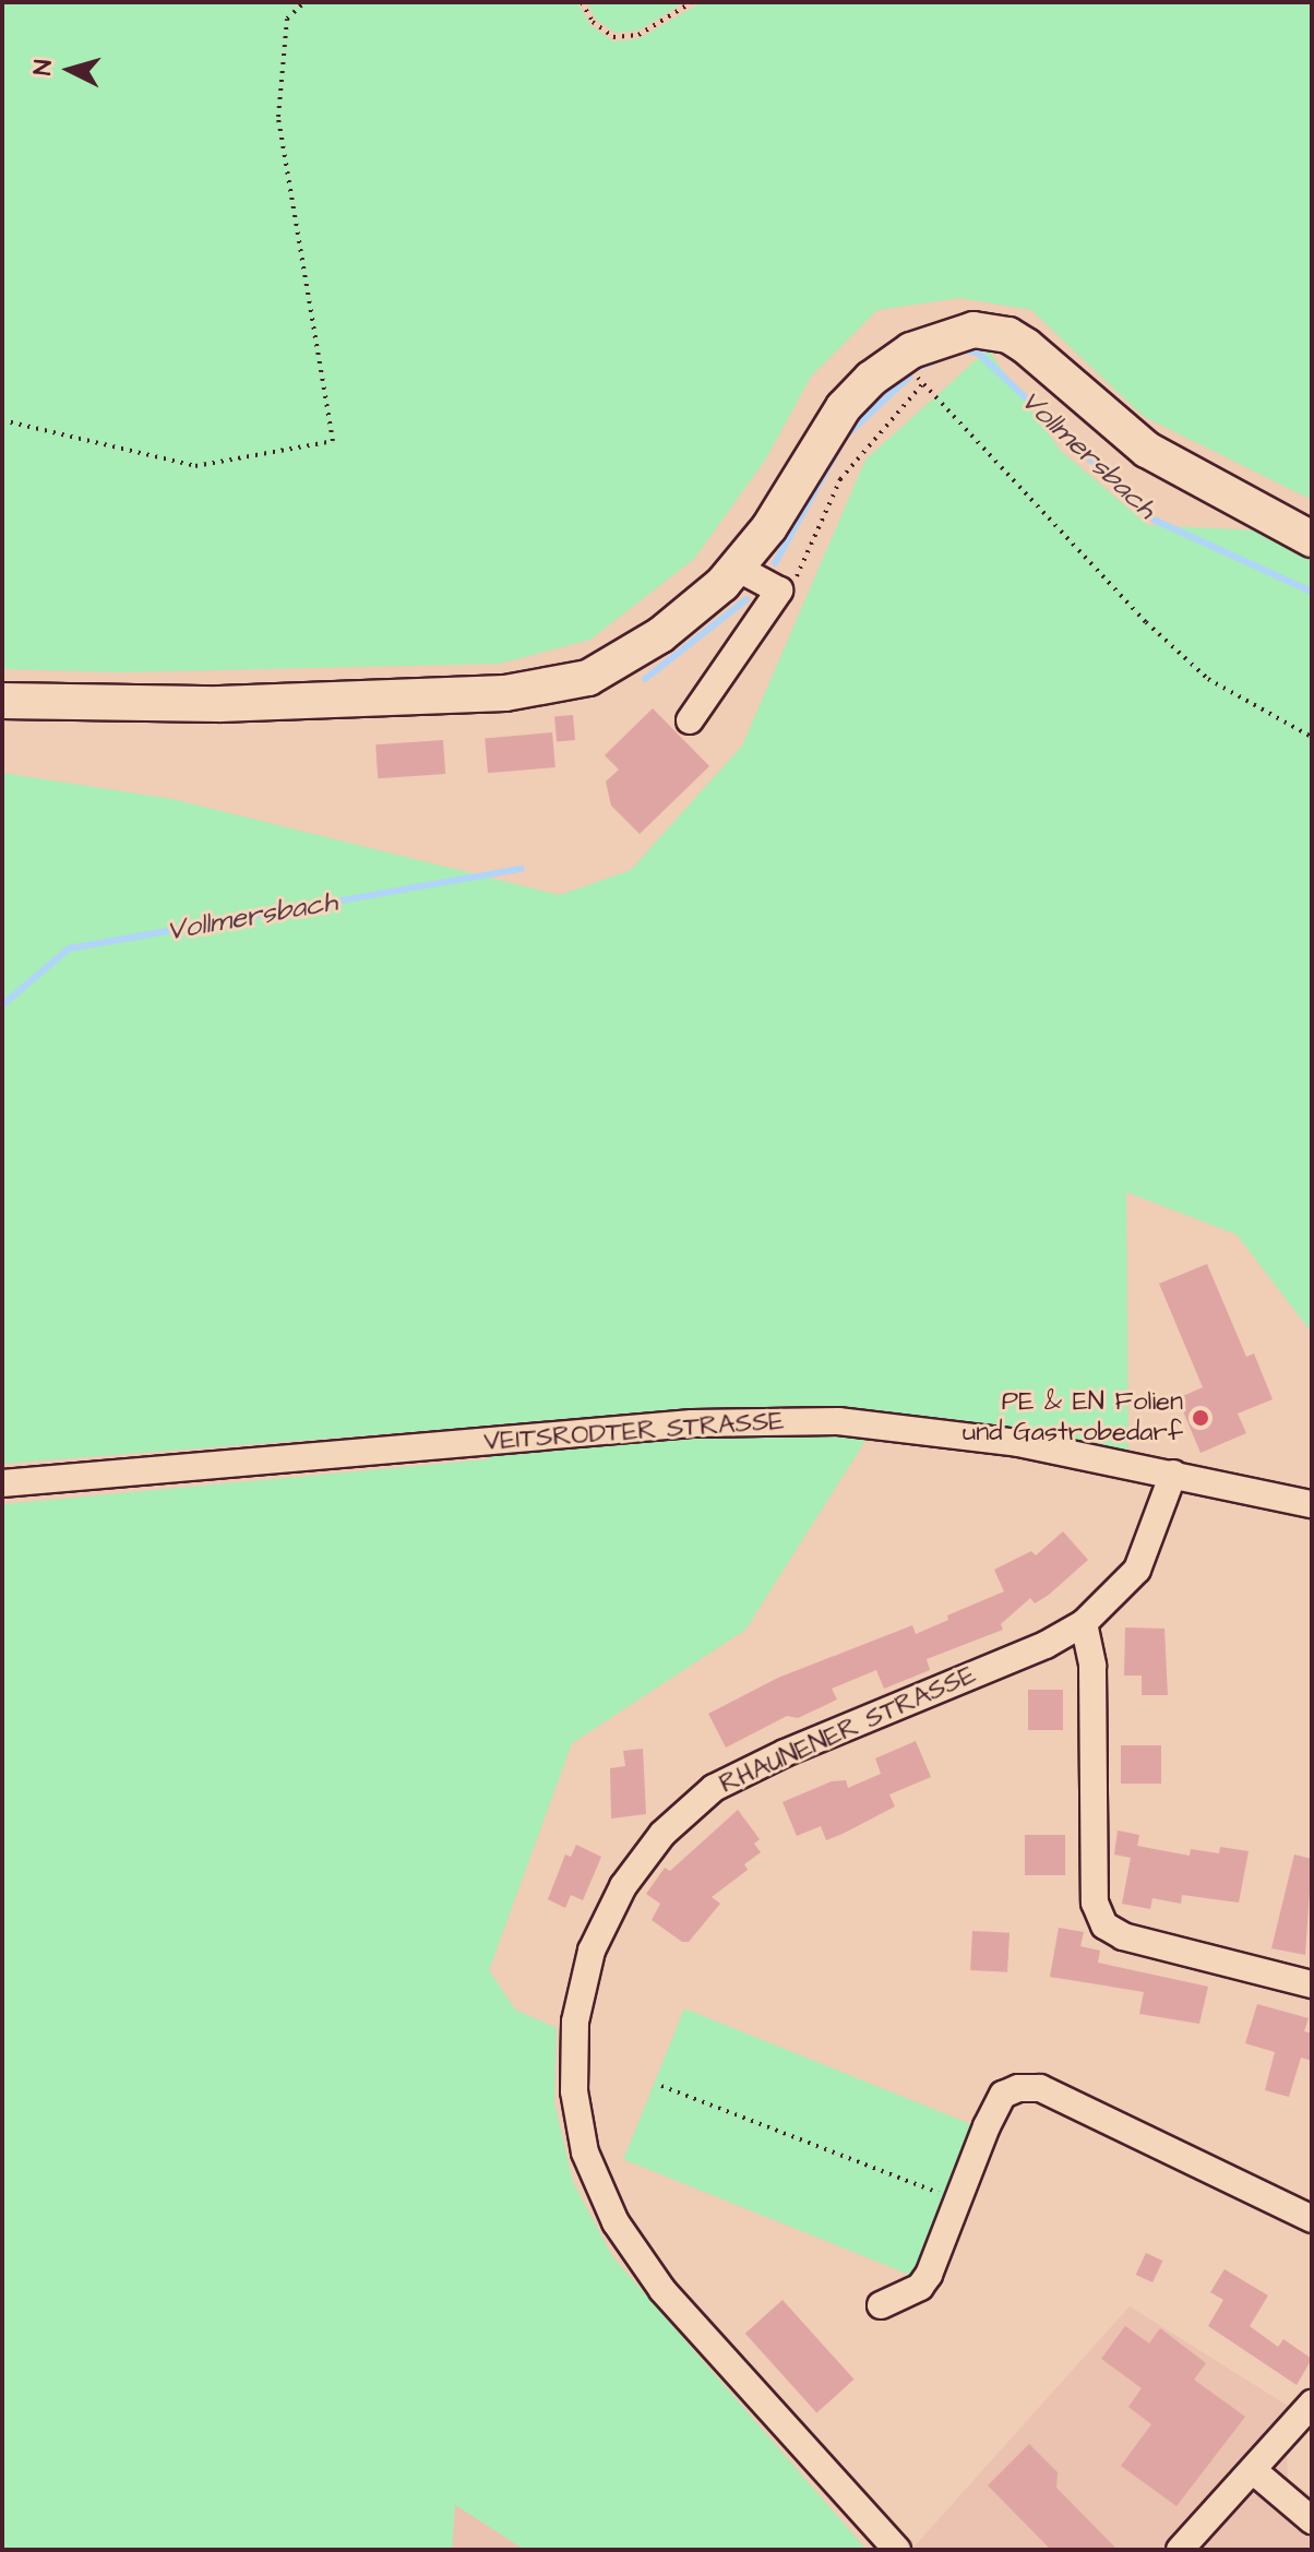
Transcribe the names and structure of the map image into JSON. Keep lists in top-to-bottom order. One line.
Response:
{"streets":{"street":["VEITSRODTER STRASSE","RHAUNENER STRASSE"]},"crossings":[["VEITSRODTER STRASSE","RHAUNENER STRASSE"]],"water":["Vollmersbach"],"places":["PE & EN Folien und Gastrobedarf"],"north":"left"}
